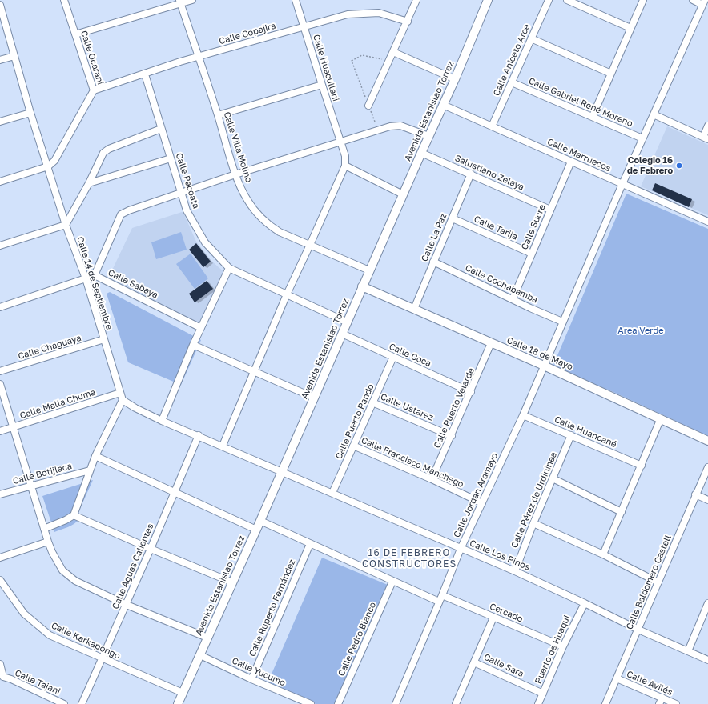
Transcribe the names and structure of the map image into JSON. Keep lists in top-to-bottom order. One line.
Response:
{"streets":{"street":["Calle Copajira","Calle Ocarani","Calle Aniceto Arce","Calle Huacullani","Calle Gabriel René Moreno","Avenida Estanislao Torrez","Calle Villa Molino","Calle Marruecos","Salustiano Zelaya","Calle Pacoata","Calle Sucre","Calle Tarija","Calle La Paz","Calle 14 de Septiembre","Calle Sabaya","Calle Cochabamba","Calle Chaguaya","Calle 18 de Mayo","Calle Coca","Calle Malla Chuma","Calle Ustarez","Calle Puerto Velarde","Calle Puerto Pando","Calle Huancané","Calle Francisco Manchego","Calle Botijlaca","Calle Jordán Aramayo","Calle Pérez de Urdininea","Calle Los Pinos","Calle Aguas Calientes","Calle Baldomero Castell","Calle Ruperto Fernández","Cercado","Calle Pedro Blanco","Calle Karkapongo","Puerto de Huaqui","Calle Sara","Calle Yucumo","Calle Tajani","Calle Avilés"]},"crossings":[["Calle Copajira","Calle Ocarani"],["Calle Copajira","Calle Huacullani"],["Calle Copajira","Calle Villa Molino"],["Calle Copajira","Calle Pacoata"],["Calle Ocarani","Calle 14 de Septiembre"],["Calle Aniceto Arce","Calle Gabriel René Moreno"],["Calle Aniceto Arce","Calle Marruecos"],["Calle Gabriel René Moreno","Calle Jordán Aramayo"],["Avenida Estanislao Torrez","Calle Villa Molino"],["Avenida Estanislao Torrez","Calle Marruecos"],["Avenida Estanislao Torrez","Salustiano Zelaya"],["Avenida Estanislao Torrez","Calle Pacoata"],["Avenida Estanislao Torrez","Calle 18 de Mayo"],["Avenida Estanislao Torrez","Calle Coca"],["Avenida Estanislao Torrez","Calle Los Pinos"],["Avenida Estanislao Torrez","Calle Karkapongo"],["Avenida Estanislao Torrez","Calle Yucumo"],["Calle Marruecos","Calle Sucre"],["Calle Marruecos","Calle Jordán Aramayo"],["Salustiano Zelaya","Calle Sucre"],["Salustiano Zelaya","Calle La Paz"],["Calle Sucre","Calle Tarija"],["Calle Sucre","Calle Cochabamba"],["Calle Tarija","Calle La Paz"],["Calle La Paz","Calle Cochabamba"],["Calle La Paz","Calle 18 de Mayo"],["Calle 14 de Septiembre","Calle Sabaya"],["Calle 14 de Septiembre","Calle Chaguaya"],["Calle 14 de Septiembre","Calle Malla Chuma"],["Calle Cochabamba","Calle Jordán Aramayo"],["Calle 18 de Mayo","Calle Puerto Velarde"],["Calle 18 de Mayo","Calle Jordán Aramayo"],["Calle Coca","Calle Puerto Velarde"],["Calle Coca","Calle Puerto Pando"],["Calle Ustarez","Calle Puerto Velarde"],["Calle Ustarez","Calle Puerto Pando"],["Calle Puerto Velarde","Calle Francisco Manchego"],["Calle Puerto Pando","Calle Francisco Manchego"],["Calle Puerto Pando","Calle Los Pinos"],["Calle Huancané","Calle Jordán Aramayo"],["Calle Huancané","Calle Pérez de Urdininea"],["Calle Francisco Manchego","Calle Jordán Aramayo"],["Calle Jordán Aramayo","Calle Los Pinos"],["Calle Jordán Aramayo","Cercado"],["Calle Pérez de Urdininea","Calle Los Pinos"],["Calle Los Pinos","Calle Baldomero Castell"],["Calle Los Pinos","Puerto de Huaqui"],["Calle Aguas Calientes","Calle Karkapongo"],["Calle Baldomero Castell","Calle Avilés"],["Calle Ruperto Fernández","Calle Yucumo"],["Cercado","Puerto de Huaqui"],["Puerto de Huaqui","Calle Sara"]],"districts":["16 DE FEBRERO CONSTRUCTORES"],"parks":["Area Verde"],"places":["Colegio 16 de Febrero"]}
